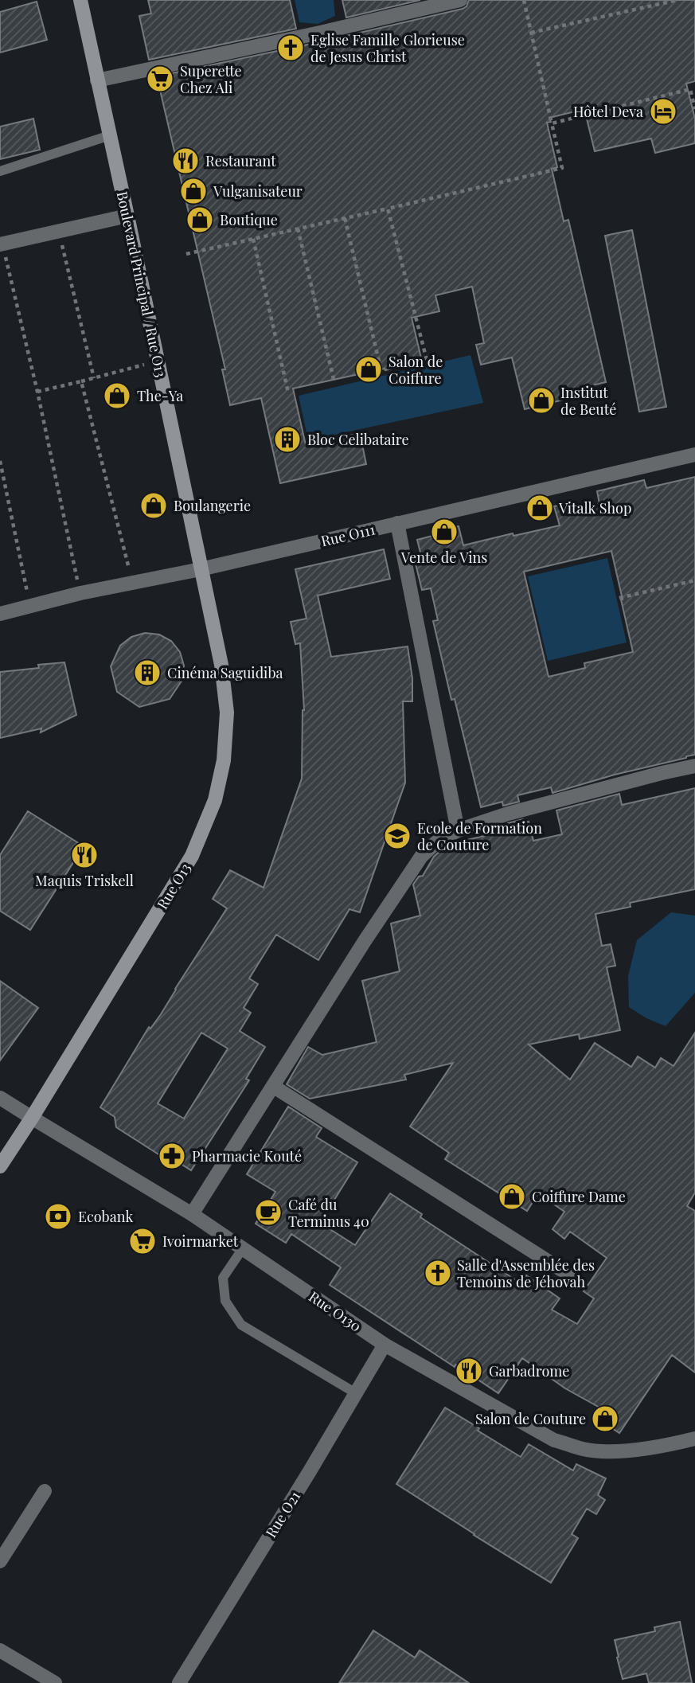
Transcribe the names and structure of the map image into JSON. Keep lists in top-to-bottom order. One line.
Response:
{"streets":{"main road":["Boulevard Principal / Rue O13","Rue O13"],"street":["Rue O111","Rue O130","Rue O21"]},"crossings":[["Boulevard Principal / Rue O13","Rue O111"],["Boulevard Principal / Rue O13","Rue O13"],["Rue O111","Rue O13"],["Rue O13","Rue O130"],["Rue O130","Rue O21"]],"places":{"church":["Eglise Famille Glorieuse de Jesus Christ","Salle d'Assemblée des Temoins de Jéhovah"],"supermarket":["Superette Chez Ali","Ivoirmarket"],"hotel":["Hôtel Deva"],"restaurant":["Restaurant","Maquis Triskell","Garbadrome"],"shop":["Vulganisateur","Boutique","Salon de Coiffure","The-Ya","Institut de Beuté","Boulangerie","Vitalk Shop","Vente de Vins","Coiffure Dame","Salon de Couture"],"building":["Bloc Celibataire","Cinéma Saguidiba"],"school or university":["Ecole de Formation de Couture"],"pharmacy":["Pharmacie Kouté"],"cafe":["Café du Terminus 40"],"bank":["Ecobank"]}}
